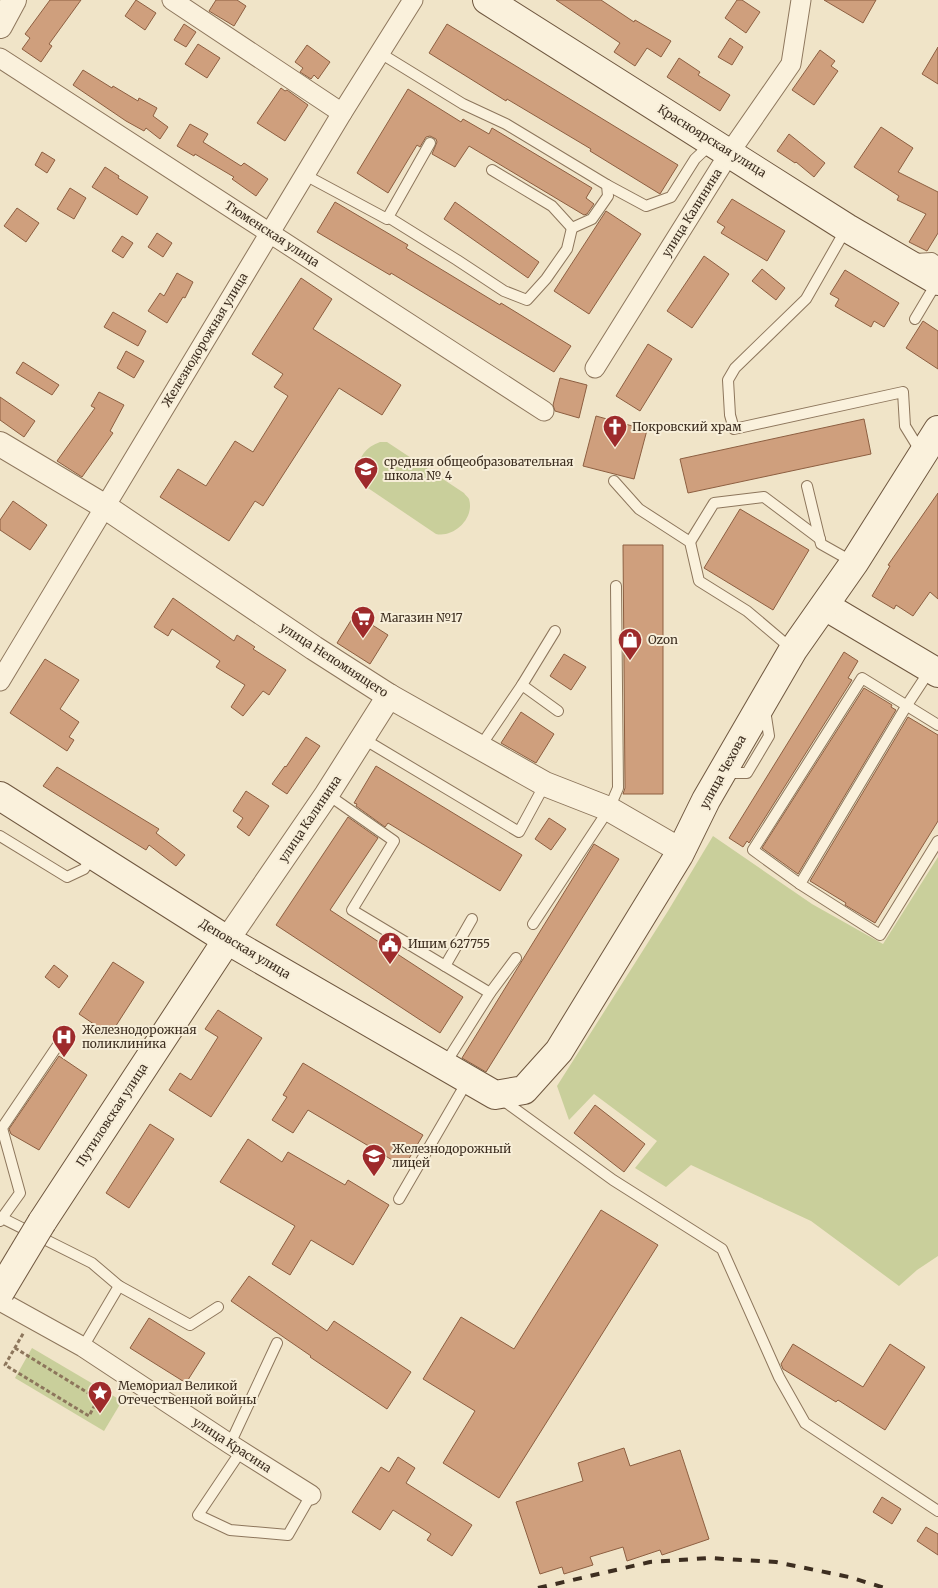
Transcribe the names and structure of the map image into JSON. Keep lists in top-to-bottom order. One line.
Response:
{"streets":{"main road":["Красноярская улица","улица Чехова","Деповская улица","Путиловская улица"],"street":["улица Калинина","Тюменская улица","Железнодорожная улица","улица Непомнящего","улица Красина"]},"crossings":[["Красноярская улица","улица Калинина"],["улица Калинина","улица Непомнящего"],["улица Калинина","Деповская улица"],["улица Калинина","Путиловская улица"],["Тюменская улица","Железнодорожная улица"],["Железнодорожная улица","улица Непомнящего"],["улица Непомнящего","улица Чехова"],["улица Чехова","Деповская улица"],["Деповская улица","Путиловская улица"]],"places":{"church":["Покровский храм"],"school or university":["средняя общеобразовательная школа № 4","Железнодорожный лицей"],"supermarket":["Магазин №17"],"shop":["Ozon"],"public building":["Ишим 627755"],"hospital":["Железнодорожная поликлиника"],"place":["Мемориал Великой Отечественной войны"]}}
